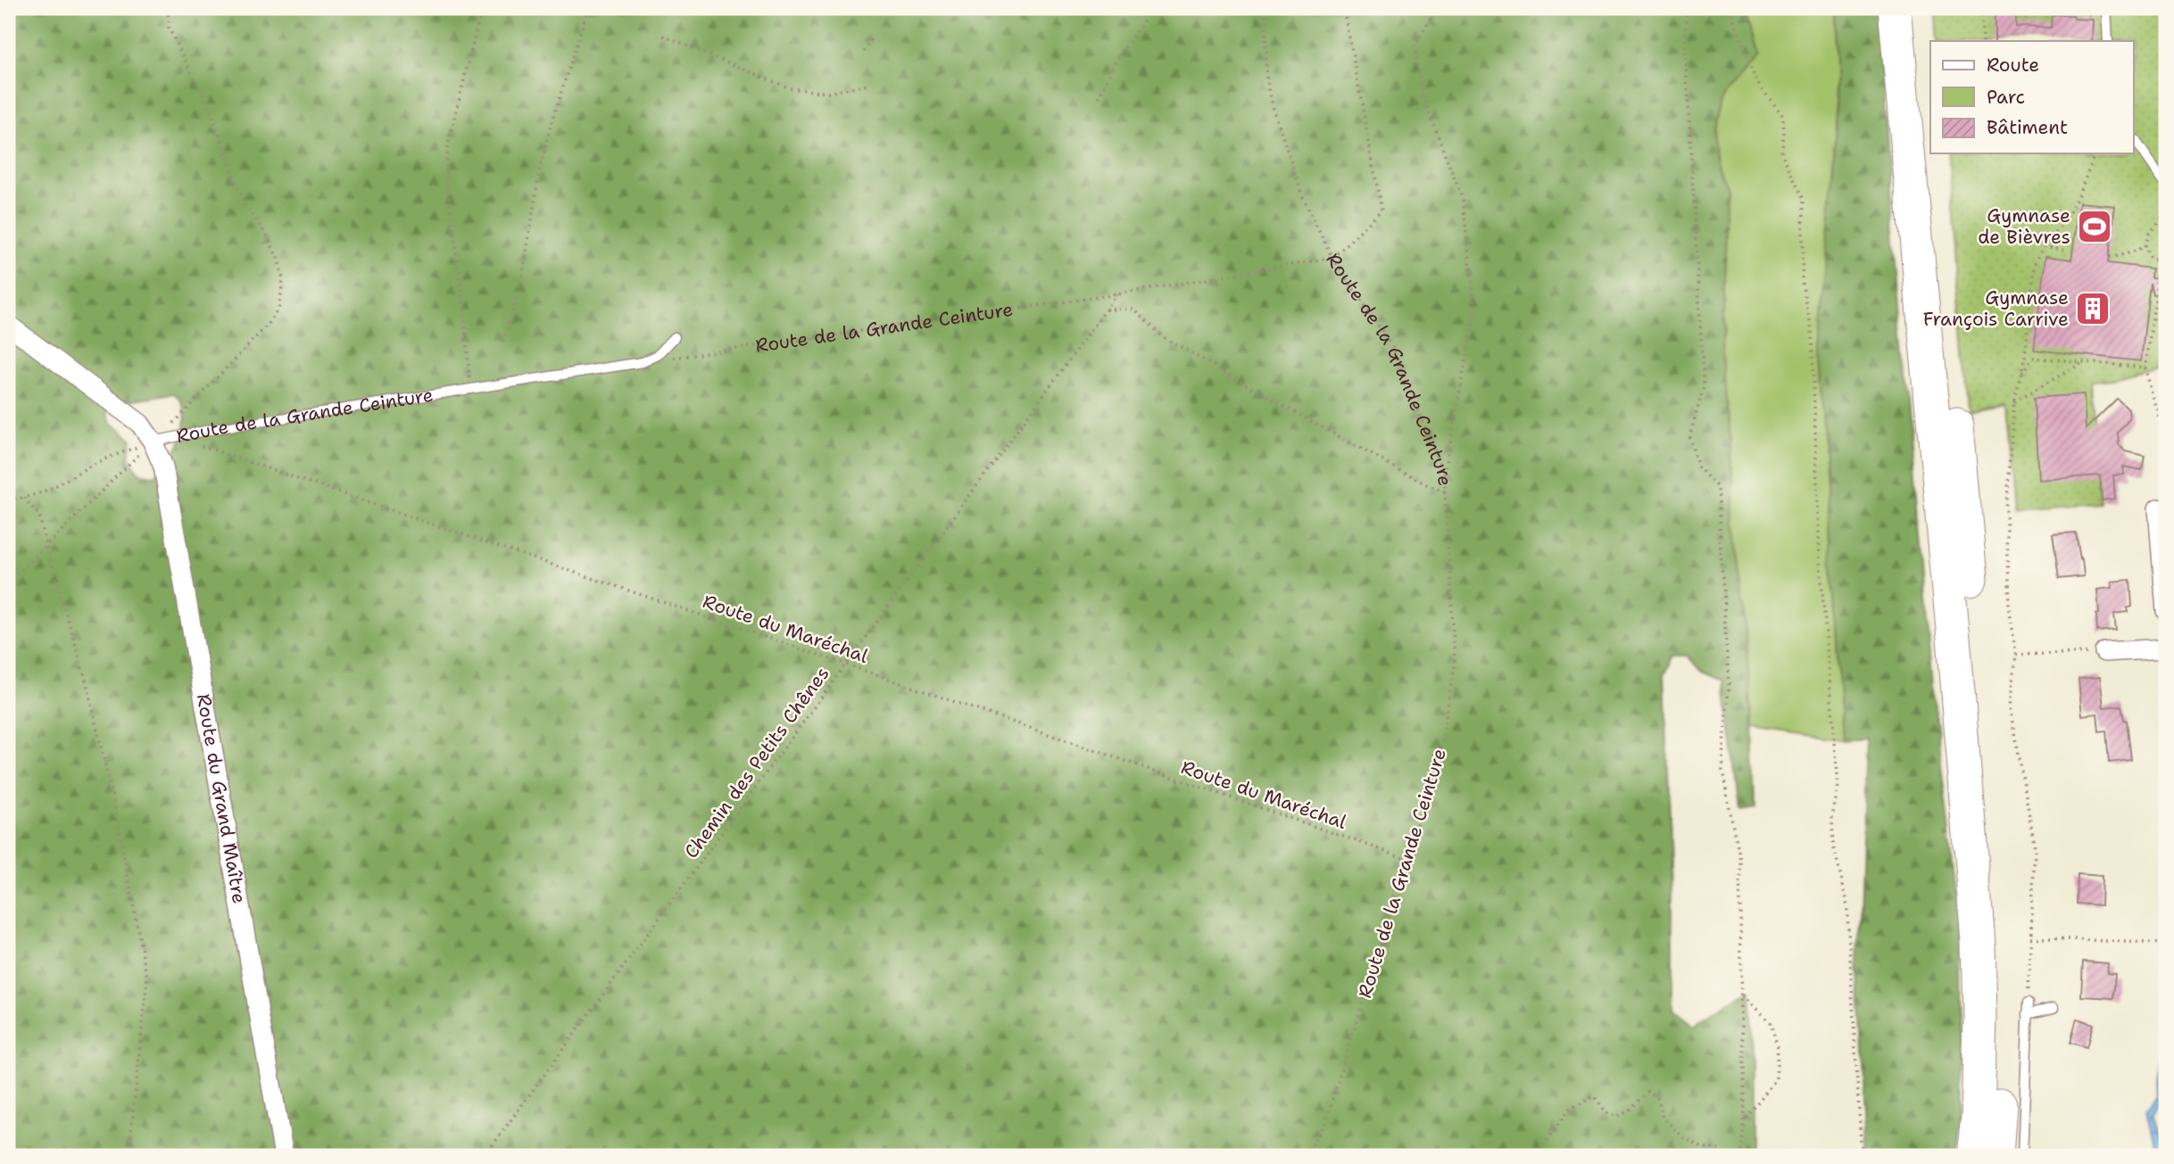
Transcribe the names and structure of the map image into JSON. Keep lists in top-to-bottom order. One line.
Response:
{"streets":{"street":["Route de la Grande Ceinture","Route du Grand Maître"],"path":["Route du Maréchal","Chemin des Petits Chênes"]},"crossings":[["Route de la Grande Ceinture","Route du Maréchal"],["Route de la Grande Ceinture","Chemin des Petits Chênes"],["Route de la Grande Ceinture","Route du Grand Maître"],["Route du Maréchal","Chemin des Petits Chênes"]],"places":{"sports":["Gymnase de Bièvres"],"building":["Gymnase François Carrive"]},"legend":["Route","Parc","Bâtiment"]}
